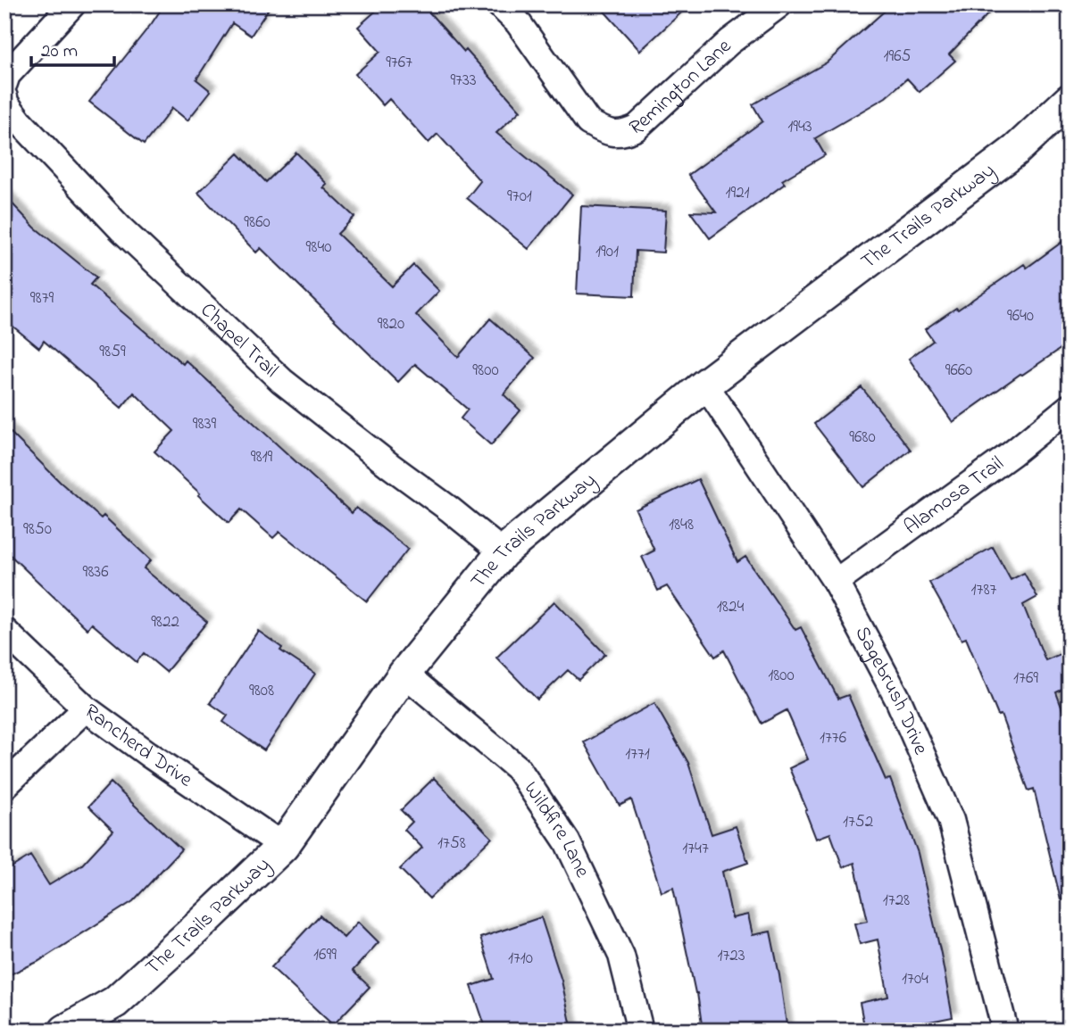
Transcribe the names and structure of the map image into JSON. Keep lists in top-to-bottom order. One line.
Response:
{"streets":{"street":["Remington Lane","The Trails Parkway","Chapel Trail","Alamosa Trail","Sagebrush Drive","Rancherd Drive","Wildfire Lane"]},"crossings":[["The Trails Parkway","Chapel Trail"],["The Trails Parkway","Sagebrush Drive"],["The Trails Parkway","Rancherd Drive"],["The Trails Parkway","Wildfire Lane"],["Alamosa Trail","Sagebrush Drive"]],"house_numbers":["1965","9767","9733","1943","1921","9701","9860","9840","1901","9879","9640","9820","9859","9800","9660","9839","9680","9819","1848","9850","9836","1787","1824","9822","1800","1769","9808","1776","1771","1752","1758","1747","1728","1699","1723","1710","1704"],"scale_bar":"20 m"}
